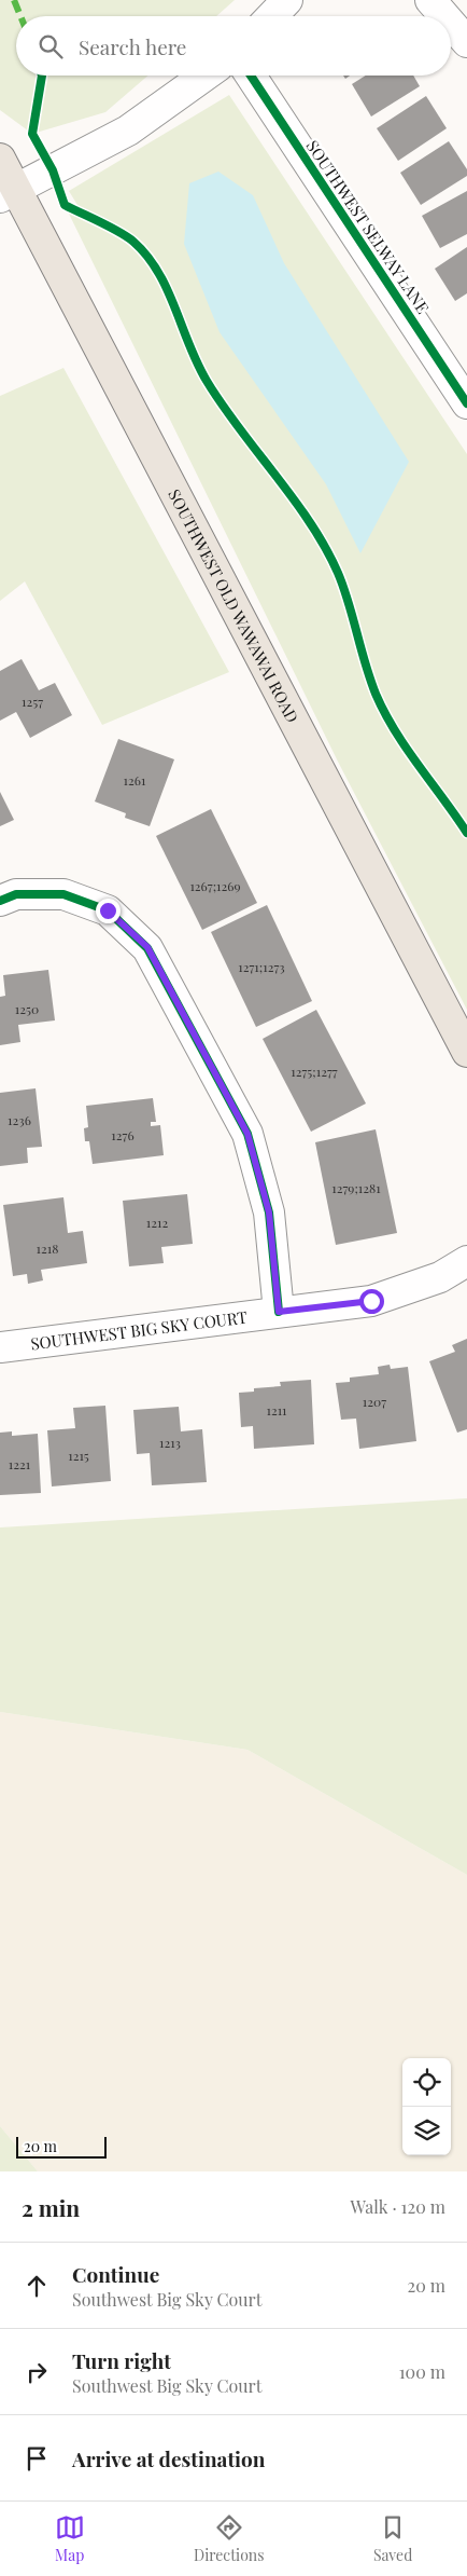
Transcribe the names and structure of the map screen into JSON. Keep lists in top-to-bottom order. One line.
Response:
{"streets":{"main road":["SOUTHWEST OLD WAWAWAI ROAD"],"street":["SOUTHWEST SELWAY LANE","SOUTHWEST BIG SKY COURT"]},"house_numbers":["1257","1261","1267;1269","1271;1273","1250","1275;1277","1236","1276","1279;1281","1212","1218","1207","1211","1213","1215","1221"],"scale_bar":"20 m","page":{"search":"Search here","scale":"20 m","heading":["2 min","Walk · 120 m"],"list":[["Continue","Southwest Big Sky Court","20 m"],["Turn right","Southwest Big Sky Court","100 m"],"Arrive at destination"],"nav":["Map","Directions","Saved"]}}
